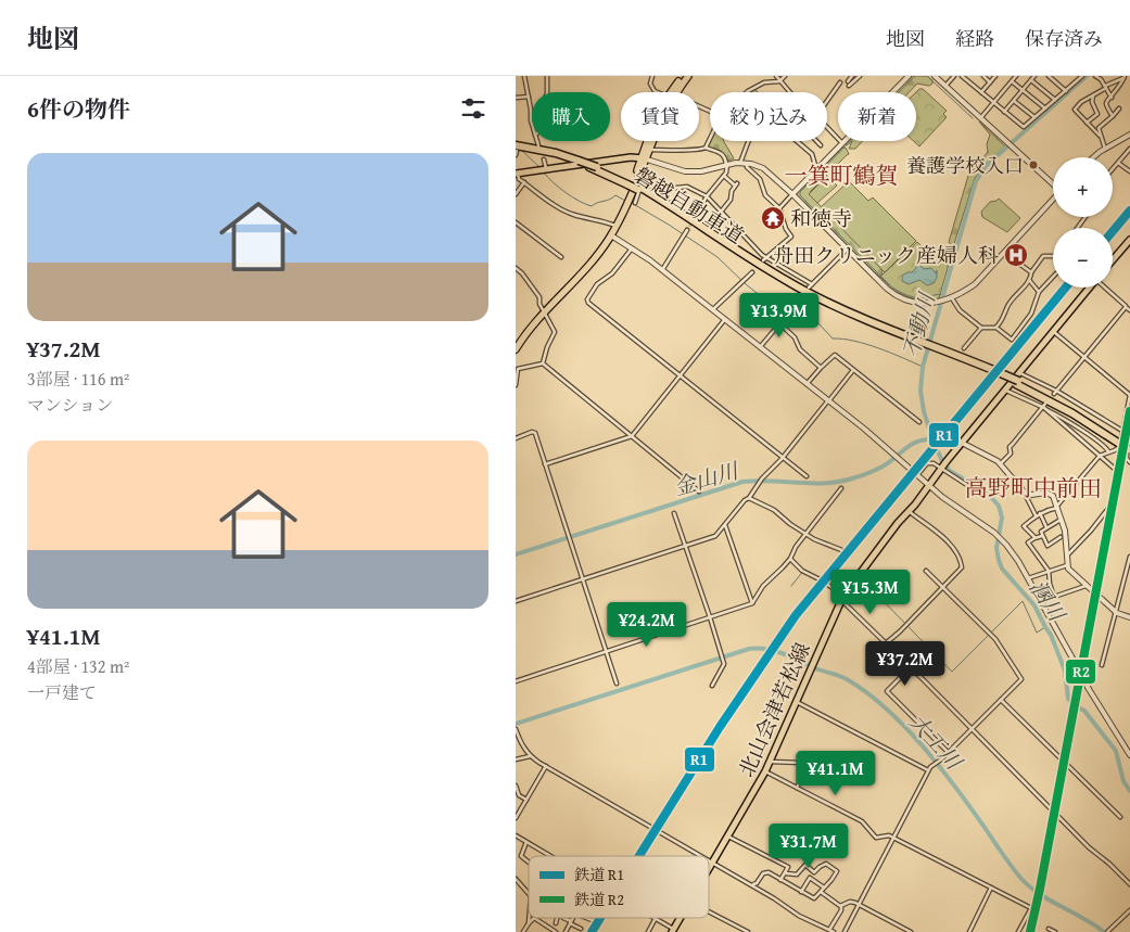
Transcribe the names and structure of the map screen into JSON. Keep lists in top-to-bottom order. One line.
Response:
{"streets":{"highway":["磐越自動車道"],"main road":["北山会津若松線"]},"crossings":[["磐越自動車道","北山会津若松線"]],"districts":["一箕町鶴賀","高野町中前田"],"water":["不動川","金山川","溷川","大工川"],"places":{"other":["養護学校入口"],"temple":["和徳寺"],"hospital":["舟田クリニック産婦人科"]},"lines":["rail line R1","rail line R2"],"legend":["鉄道 R1","鉄道 R2"],"page":{"header":"地図","nav":["地図","経路","保存済み"],"heading":"6件の物件","chip":["購入","賃貸","絞り込み","新着"],"list":[{"name":"¥37.2M","note":"3部屋 · 116 m² · マンション"},{"name":"¥41.1M","note":"4部屋 · 132 m² · 一戸建て"}],"map_buttons":["+","−"],"price":["¥13.9M","¥15.3M","¥24.2M","¥37.2M","¥41.1M","¥31.7M"]}}
